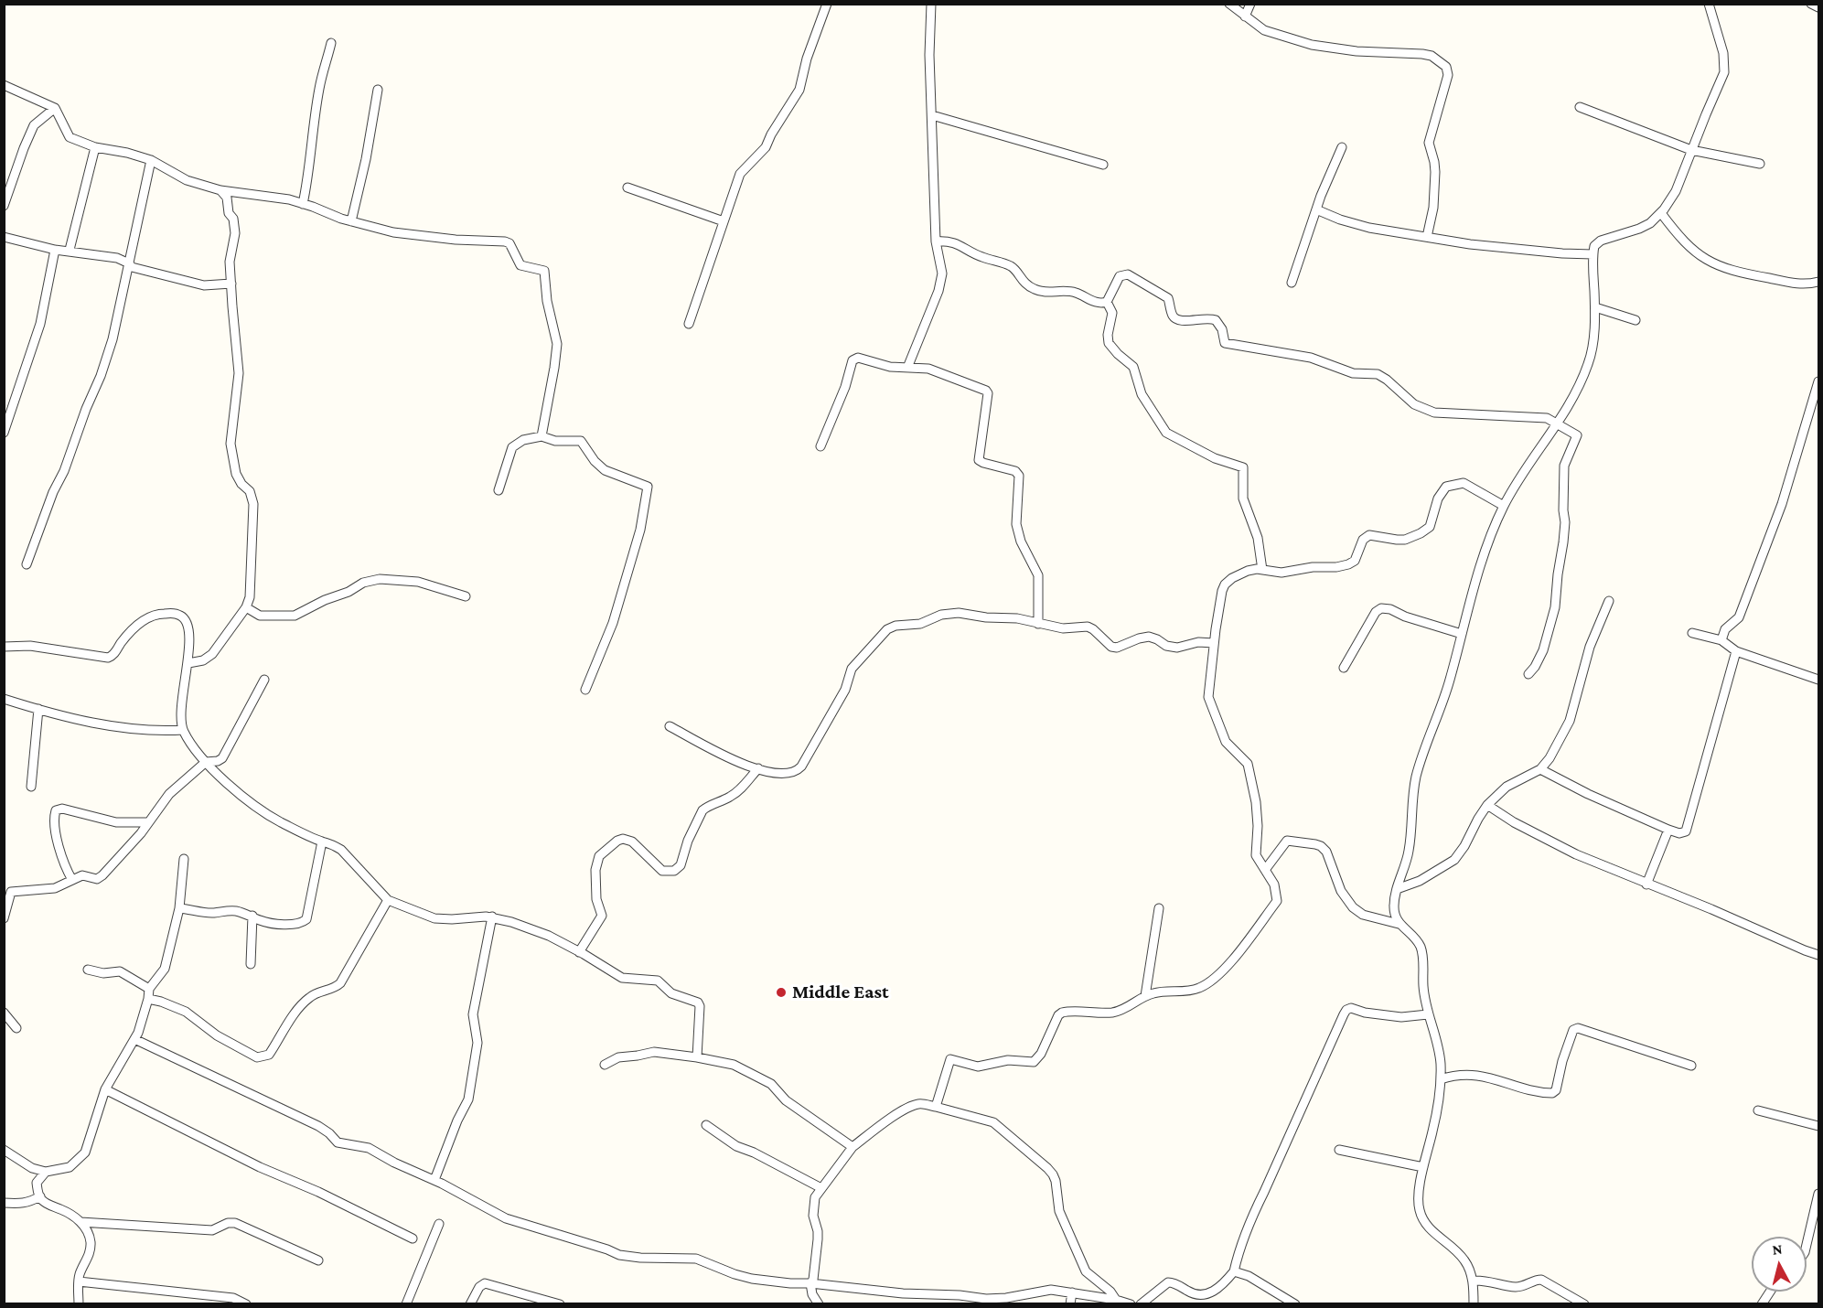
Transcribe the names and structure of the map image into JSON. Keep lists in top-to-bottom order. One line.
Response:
{"places":["Middle East"],"north":"top"}
